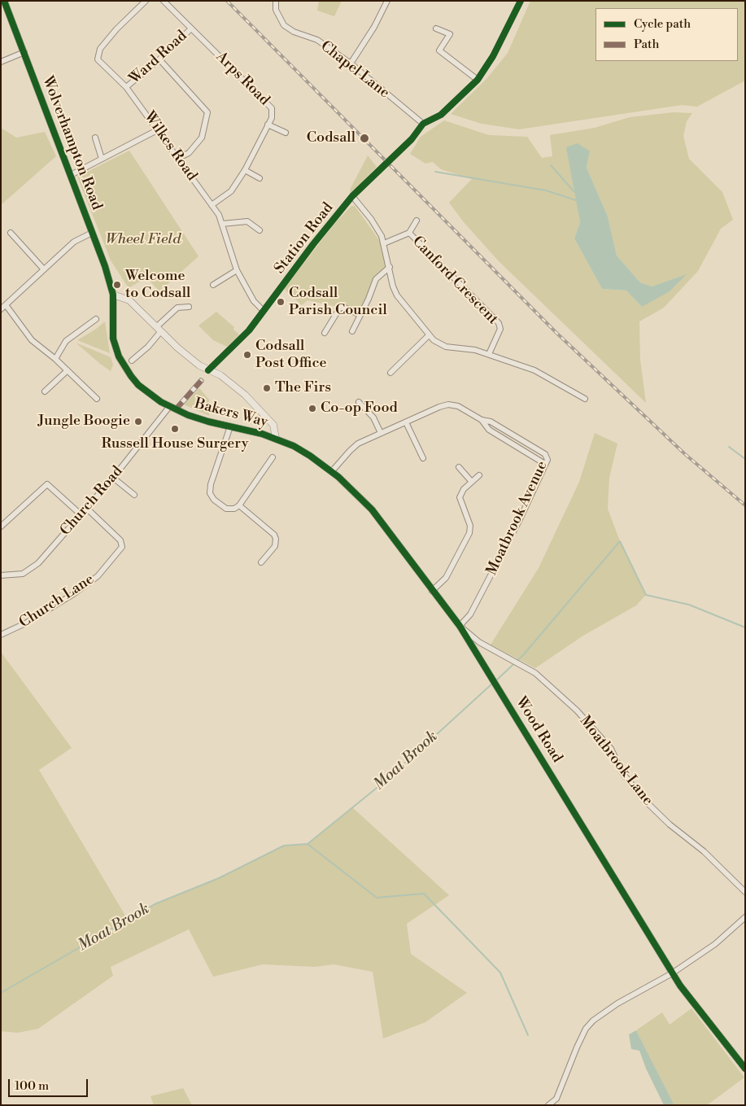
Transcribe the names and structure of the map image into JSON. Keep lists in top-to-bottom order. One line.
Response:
{"streets":{"street":["Ward Road","Chapel Lane","Arps Road","Wolverhampton Road","Wilkes Road","Station Road","Canford Crescent","Bakers Way","Church Road","Moatbrook Avenue","Church Lane","Wood Road","Moatbrook Lane"]},"crossings":[["Ward Road","Arps Road"],["Ward Road","Wilkes Road"],["Chapel Lane","Station Road"],["Arps Road","Wilkes Road"],["Wolverhampton Road","Bakers Way"],["Wilkes Road","Station Road"],["Bakers Way","Church Road"],["Bakers Way","Wood Road"],["Church Road","Church Lane"],["Moatbrook Avenue","Wood Road"],["Moatbrook Avenue","Moatbrook Lane"],["Wood Road","Moatbrook Lane"]],"water":["Moat Brook"],"parks":["Wheel Field"],"places":["Codsall","Welcome to Codsall","Codsall Parish Council","Codsall Post Office","The Firs","Co-op Food","Jungle Boogie","Russell House Surgery"],"legend":["Cycle path","Path"],"scale_bar":"100 m"}
